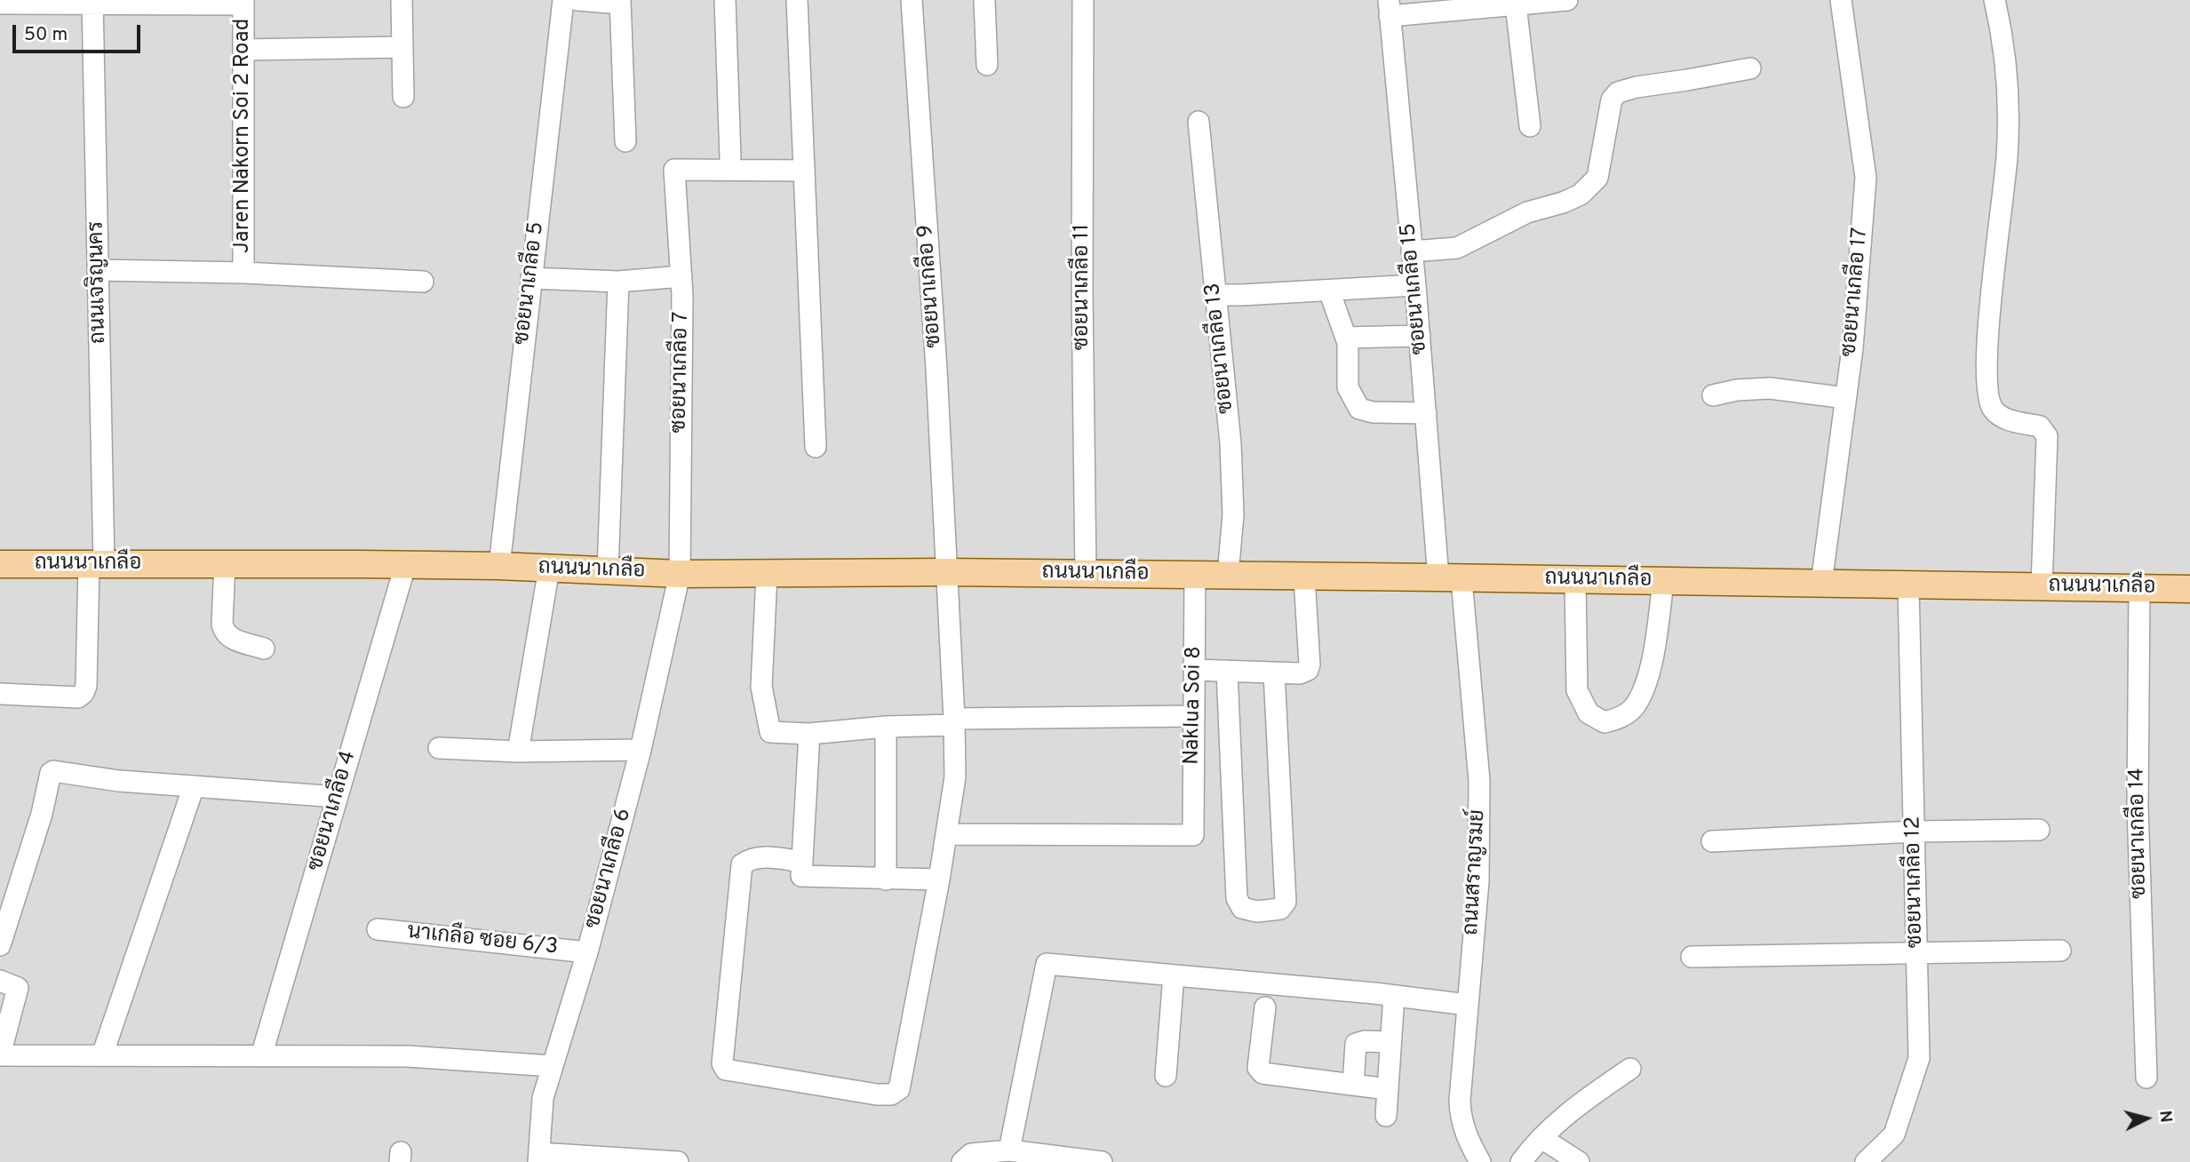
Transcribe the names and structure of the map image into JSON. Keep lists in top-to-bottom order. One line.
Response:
{"streets":{"main road":["ถนนนาเกลือ"],"street":["Jaren Nakorn Soi 2 Road","ถนนเจริญนคร","ซอยนาเกลือ 5","ซอยนาเกลือ 9","ซอยนาเกลือ 11","ซอยนาเกลือ 15","ซอยนาเกลือ 17","ซอยนาเกลือ 13","ซอยนาเกลือ 7","Naklua Soi 8","ซอยนาเกลือ 4","ซอยนาเกลือ 14","ซอยนาเกลือ 6","ถนนสราญรมย์","ซอยนาเกลือ 12","นาเกลือ ซอย 6/3"]},"crossings":[["ถนนเจริญนคร","ถนนนาเกลือ"],["ซอยนาเกลือ 5","ถนนนาเกลือ"],["ซอยนาเกลือ 9","ถนนนาเกลือ"],["ซอยนาเกลือ 9","Naklua Soi 8"],["ซอยนาเกลือ 11","ถนนนาเกลือ"],["ซอยนาเกลือ 15","ถนนนาเกลือ"],["ซอยนาเกลือ 15","ถนนสราญรมย์"],["ซอยนาเกลือ 17","ถนนนาเกลือ"],["ซอยนาเกลือ 13","ถนนนาเกลือ"],["ซอยนาเกลือ 7","ถนนนาเกลือ"],["ซอยนาเกลือ 7","ซอยนาเกลือ 6"],["ถนนนาเกลือ","Naklua Soi 8"],["ถนนนาเกลือ","ซอยนาเกลือ 4"],["ถนนนาเกลือ","ซอยนาเกลือ 14"],["ถนนนาเกลือ","ซอยนาเกลือ 6"],["ถนนนาเกลือ","ถนนสราญรมย์"],["ถนนนาเกลือ","ซอยนาเกลือ 12"],["ซอยนาเกลือ 6","นาเกลือ ซอย 6/3"]],"scale_bar":"50 m","north":"right"}
